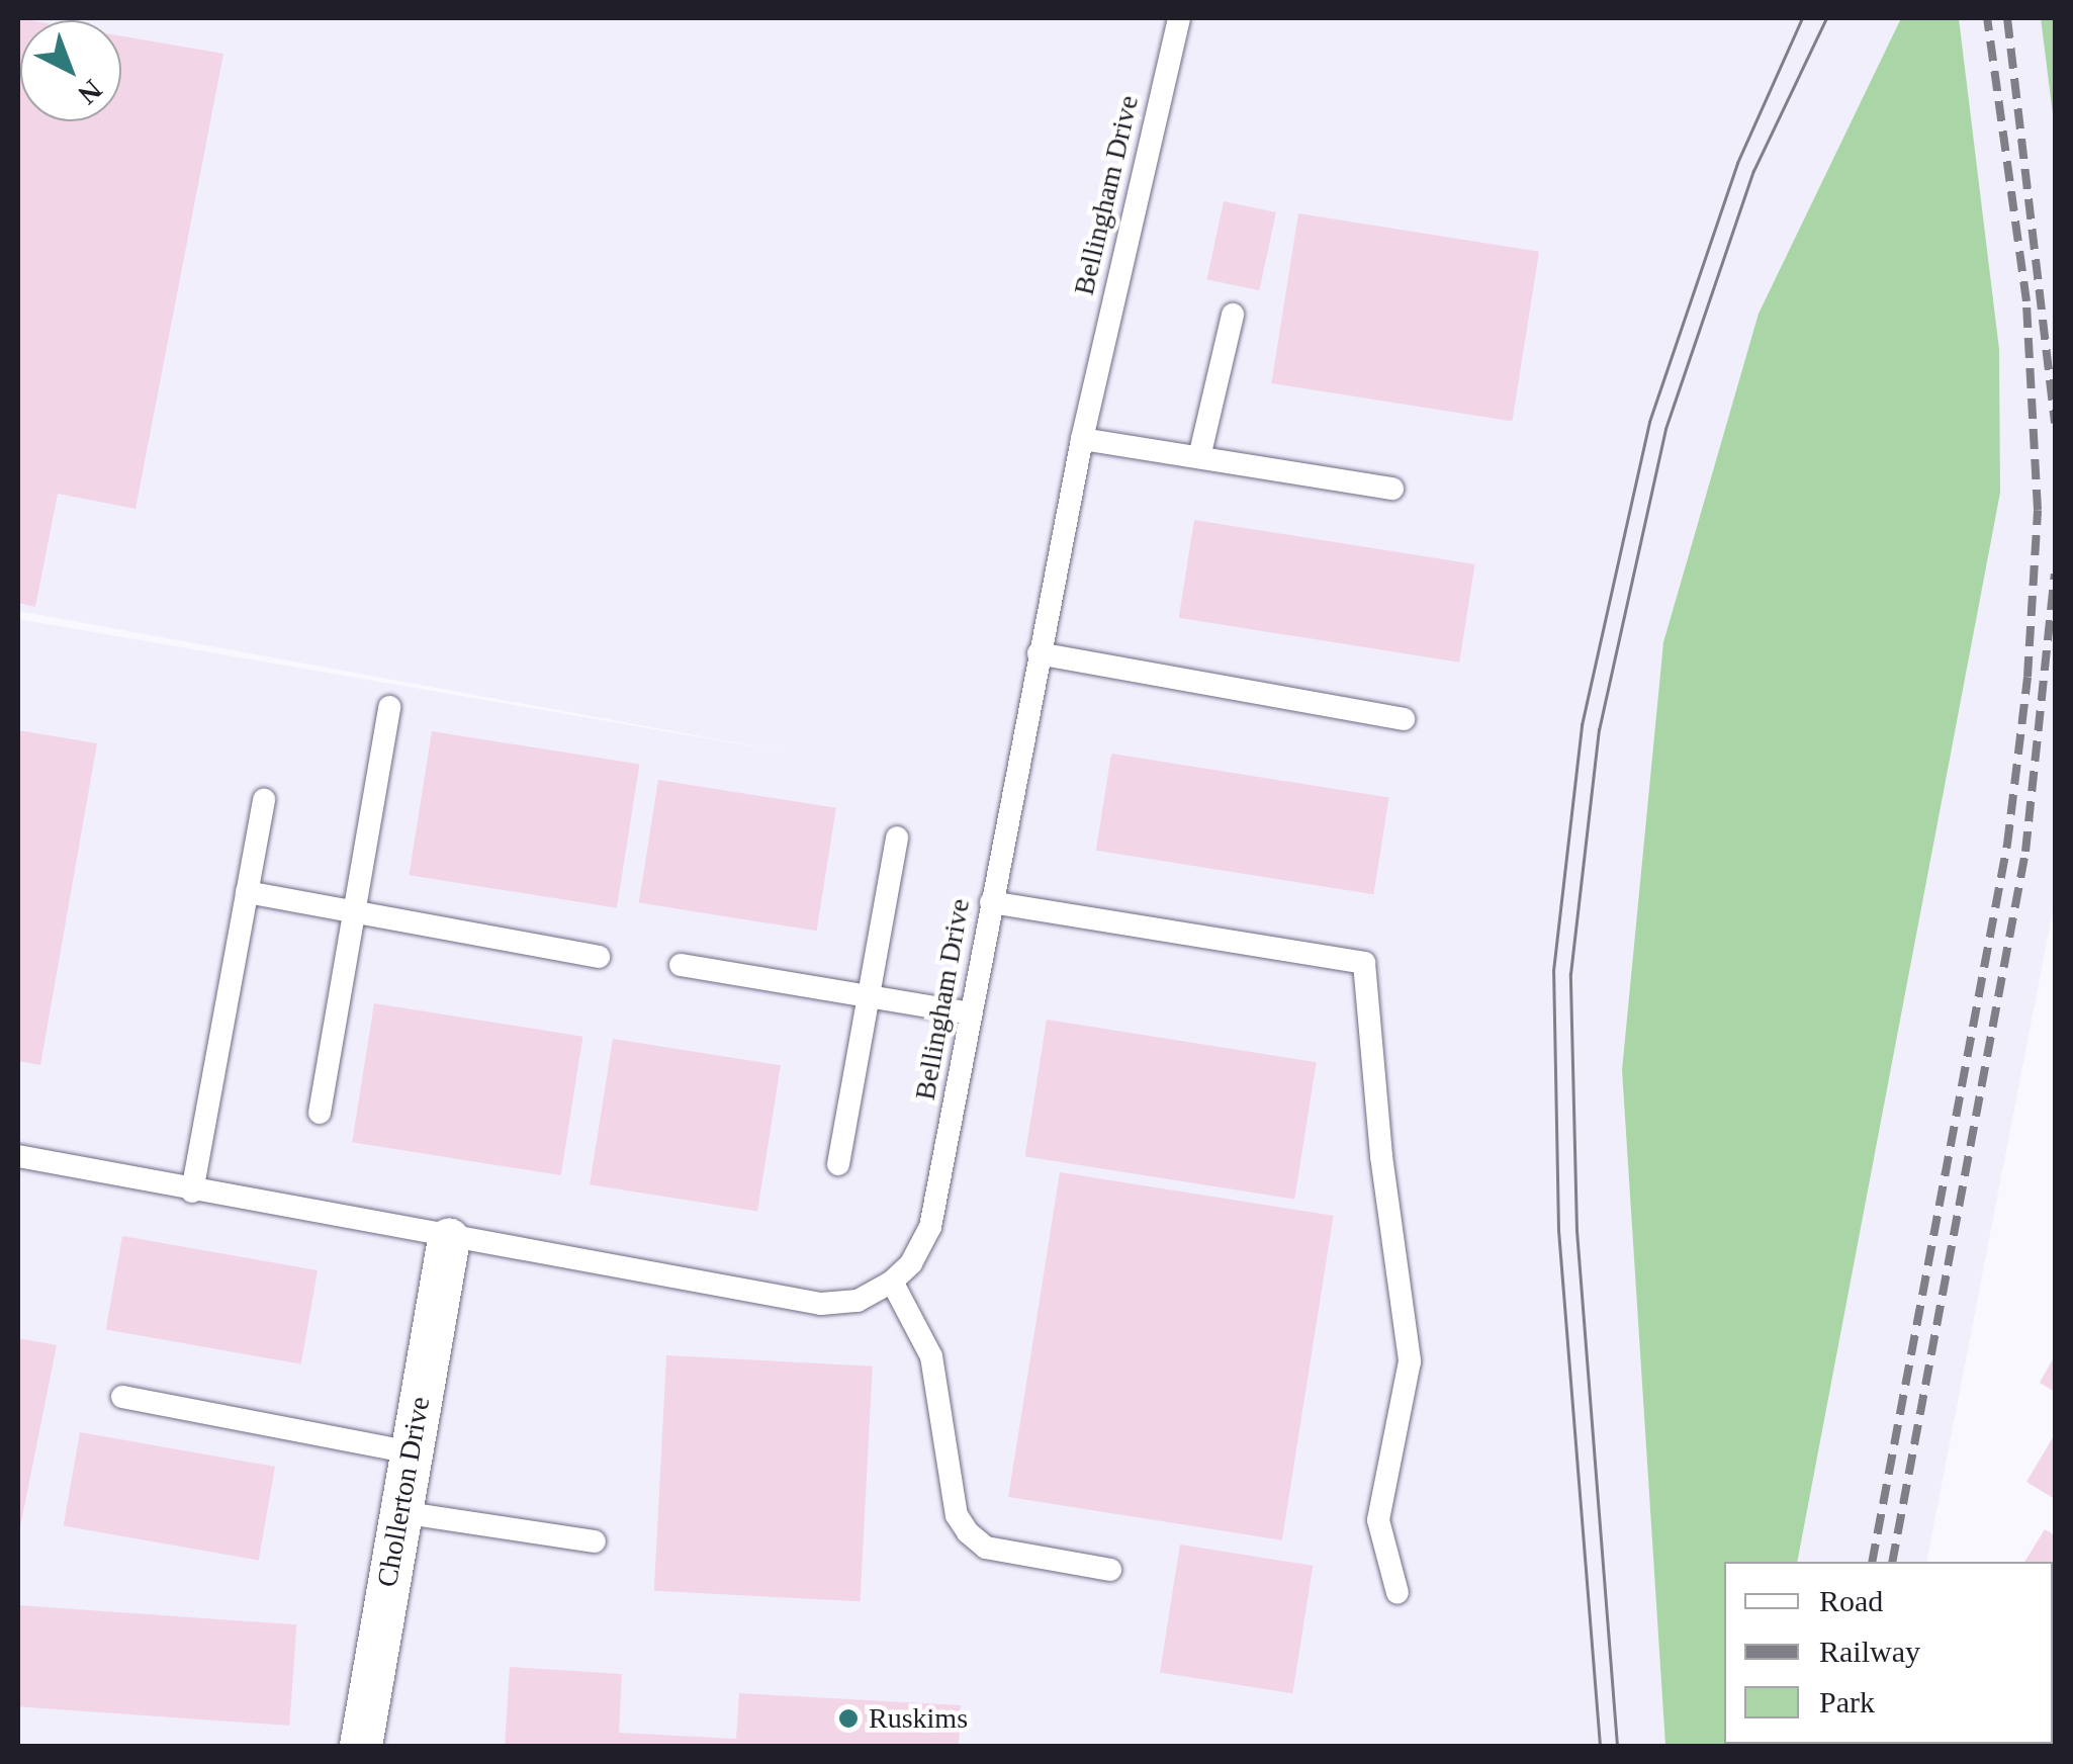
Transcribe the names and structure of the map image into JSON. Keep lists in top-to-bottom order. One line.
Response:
{"streets":{"street":["Chollerton Drive"],"lane":["Bellingham Drive"]},"places":["Ruskims"],"legend":["Road","Railway","Park"],"north":"bottom right"}
